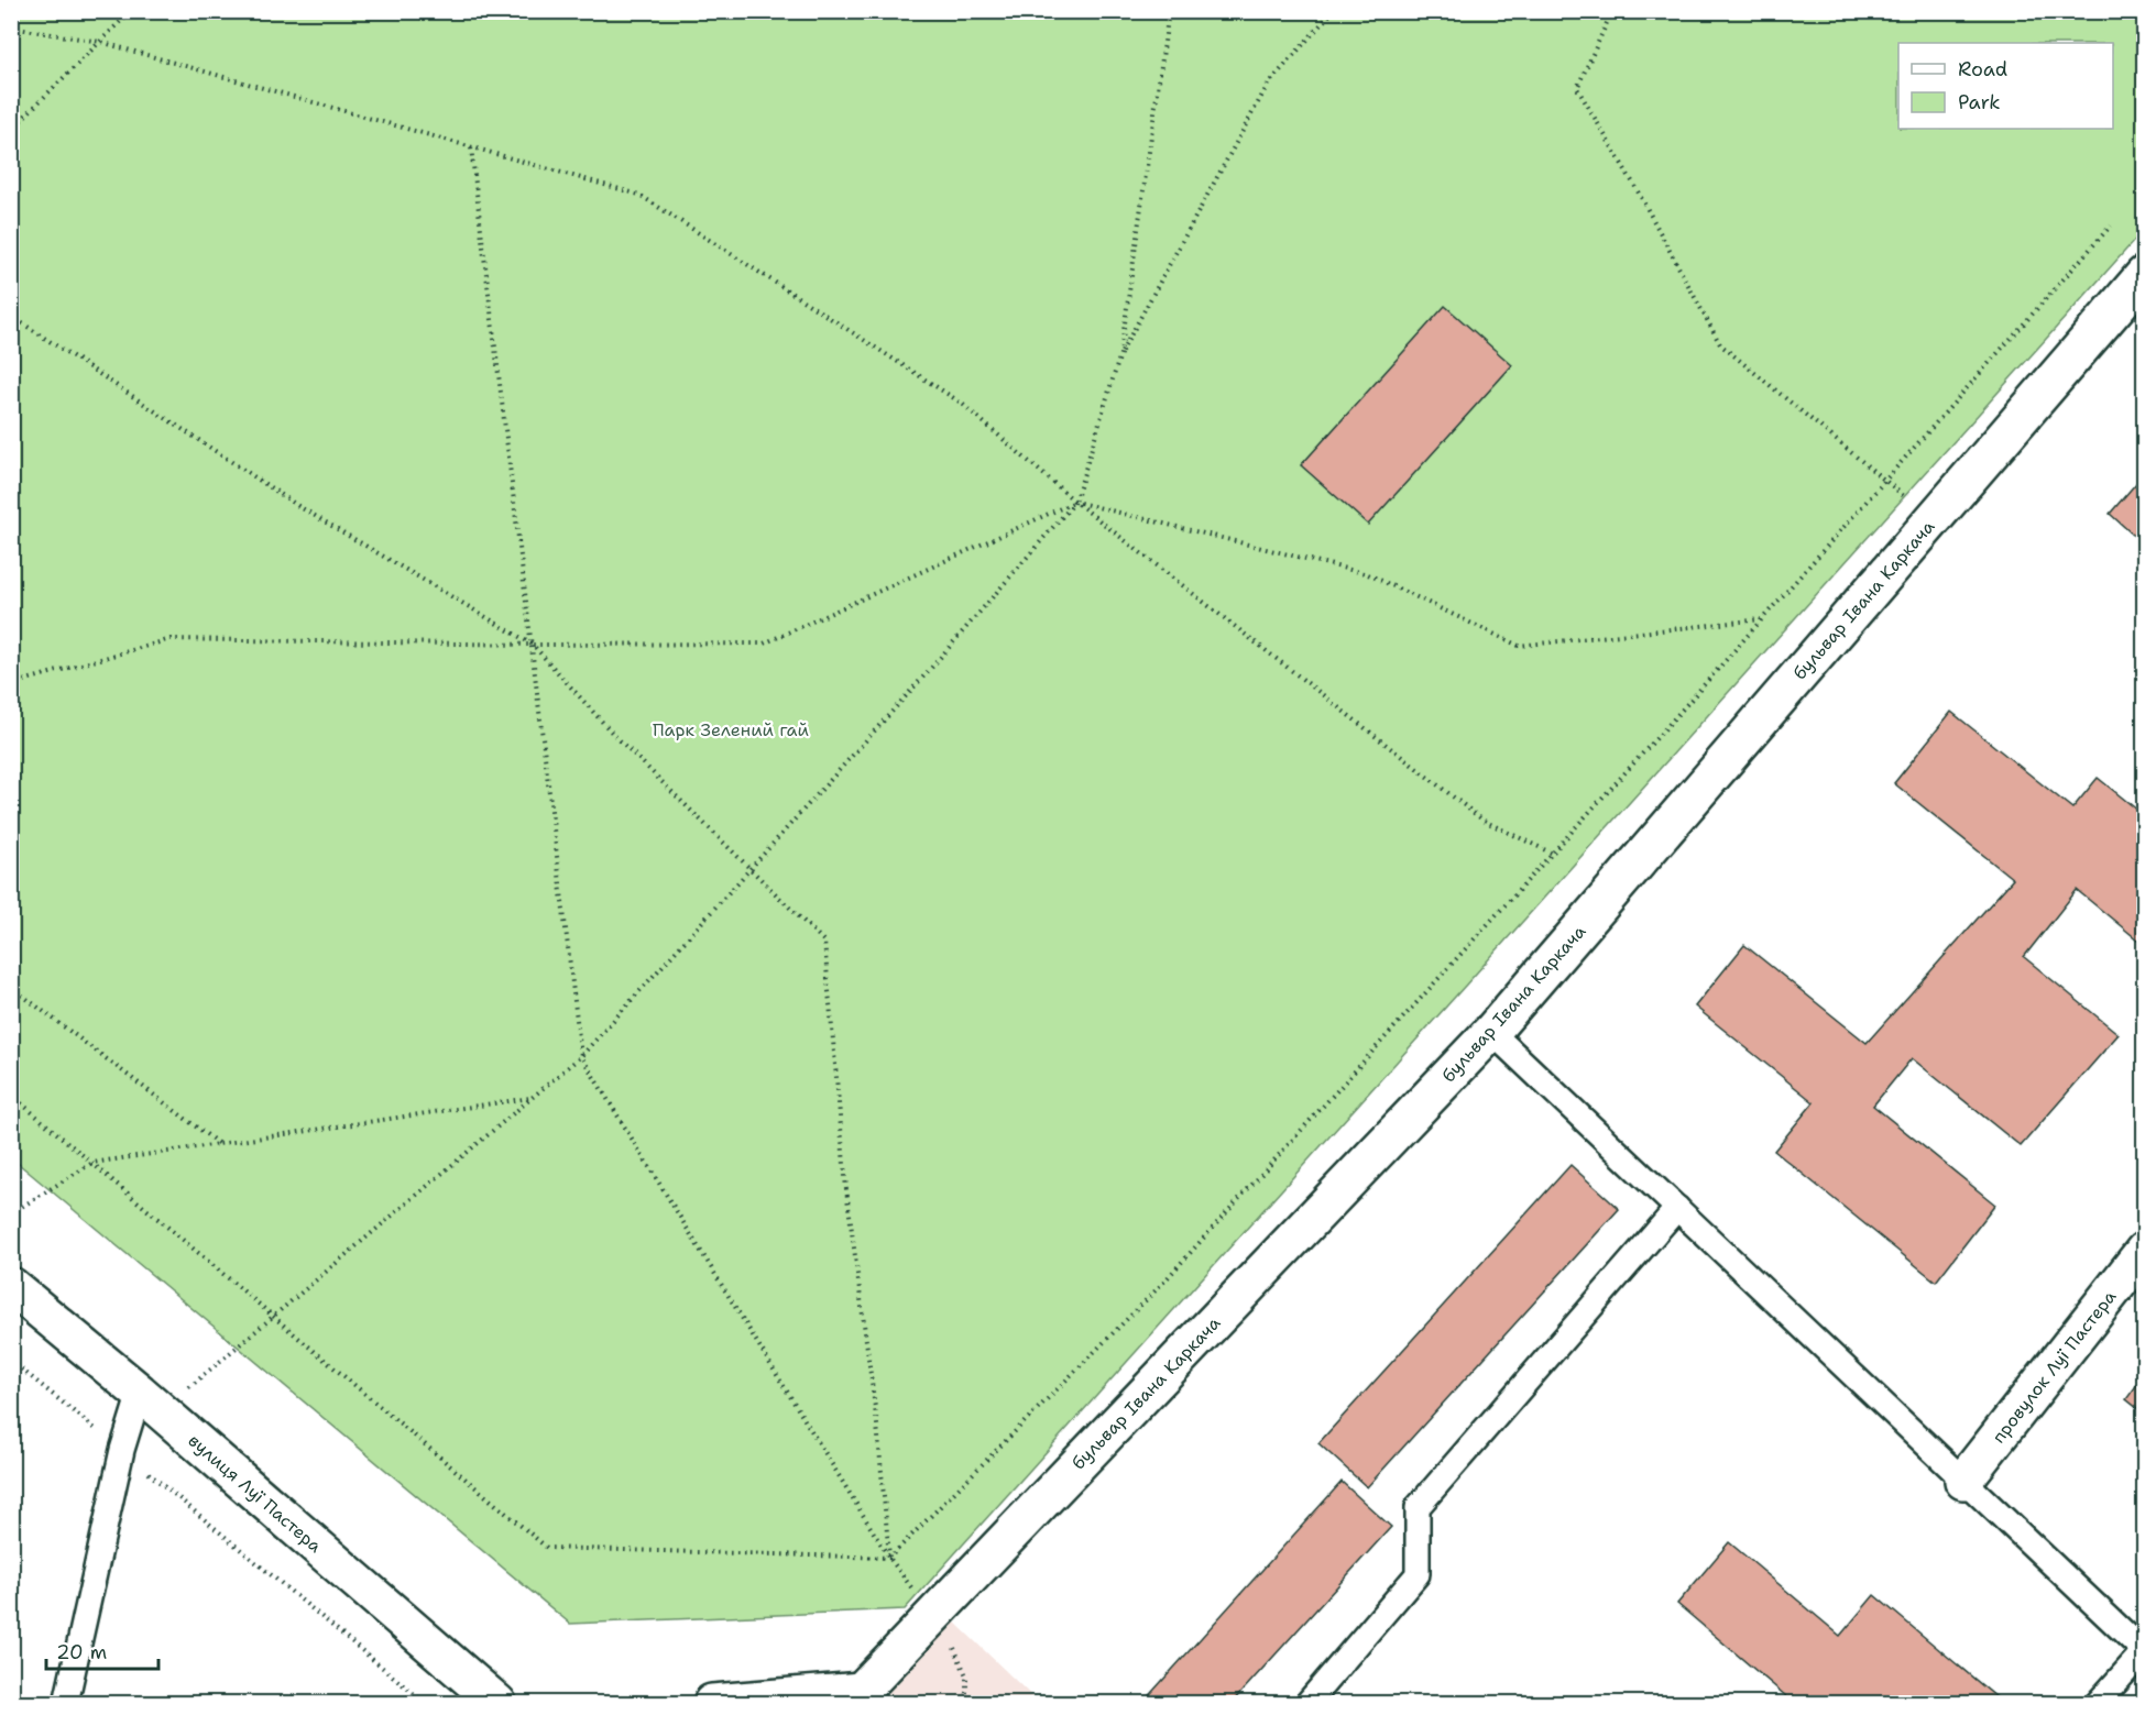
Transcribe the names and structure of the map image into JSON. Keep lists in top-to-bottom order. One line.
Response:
{"streets":{"street":["бульвар Івана Каркача","провулок Луї Пастера","вулиця Луї Пастера"]},"parks":["Парк Зелений гай"],"legend":["Road","Park"],"scale_bar":"20 m"}
